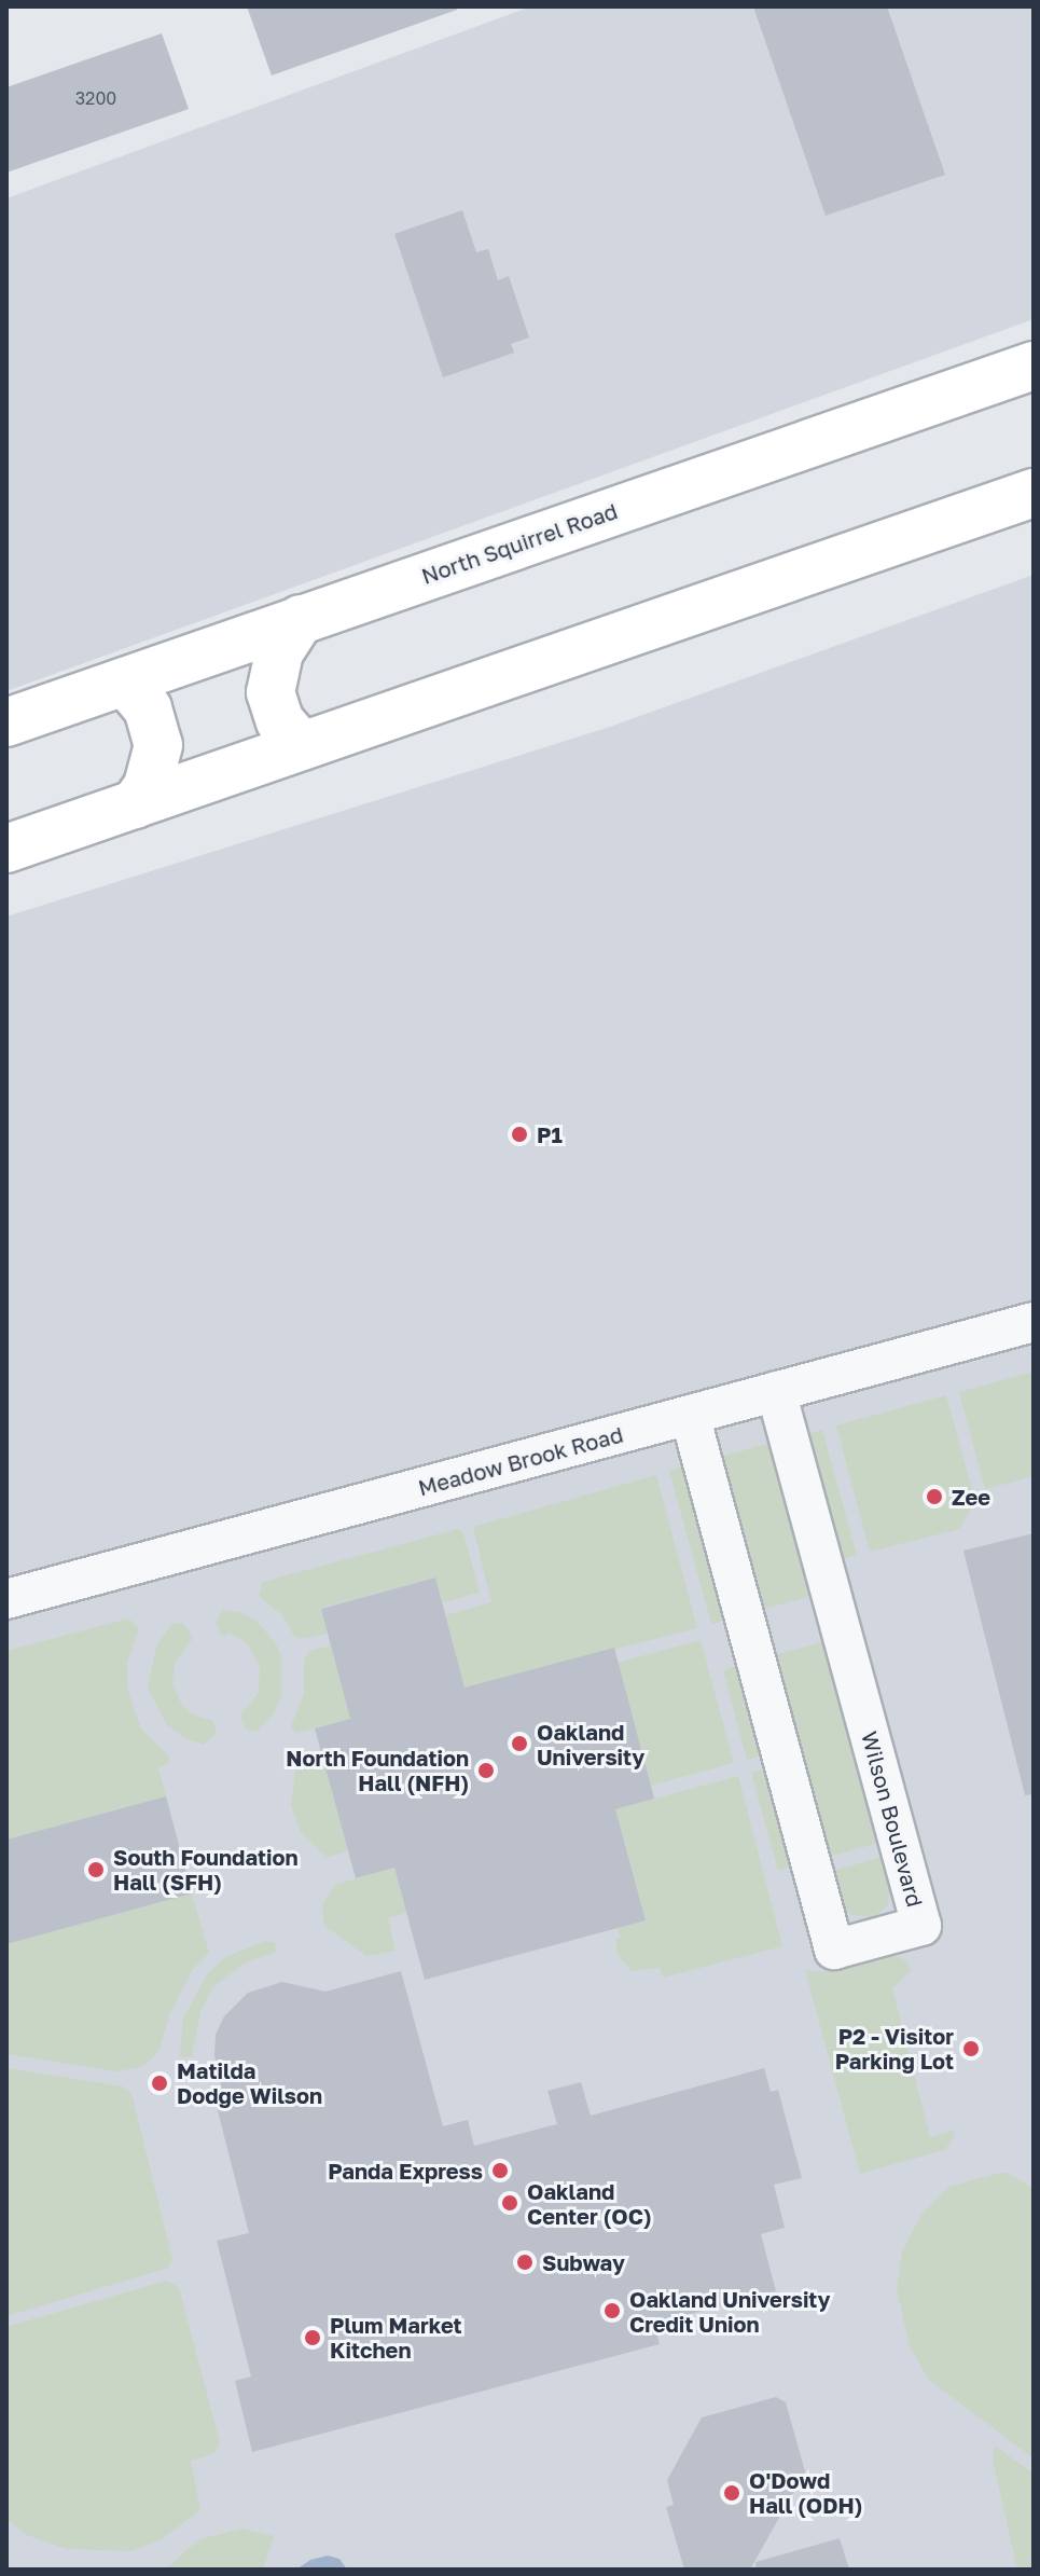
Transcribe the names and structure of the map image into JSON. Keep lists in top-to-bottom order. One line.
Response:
{"streets":{"main road":["North Squirrel Road"],"street":["Meadow Brook Road","Wilson Boulevard"]},"crossings":[["Meadow Brook Road","Wilson Boulevard"]],"places":["P1","Zee","Oakland University","North Foundation Hall (NFH)","South Foundation Hall (SFH)","P2 - Visitor Parking Lot","Matilda Dodge Wilson","Panda Express","Oakland Center (OC)","Subway","Oakland University Credit Union","Plum Market Kitchen","O'Dowd Hall (ODH)"],"house_numbers":["3200"]}
